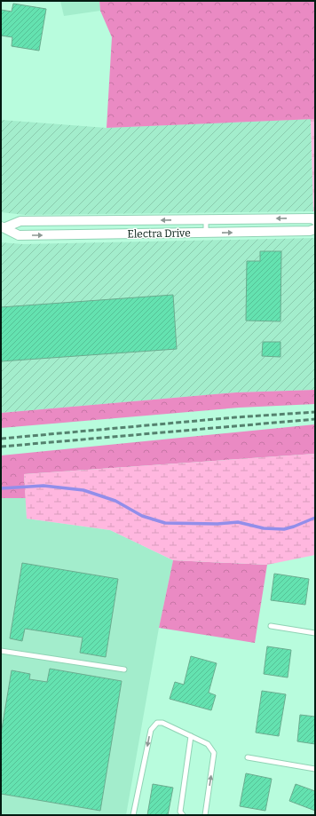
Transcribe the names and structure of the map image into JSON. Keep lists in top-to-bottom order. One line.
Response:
{"streets":{"street":["Electra Drive"]}}
